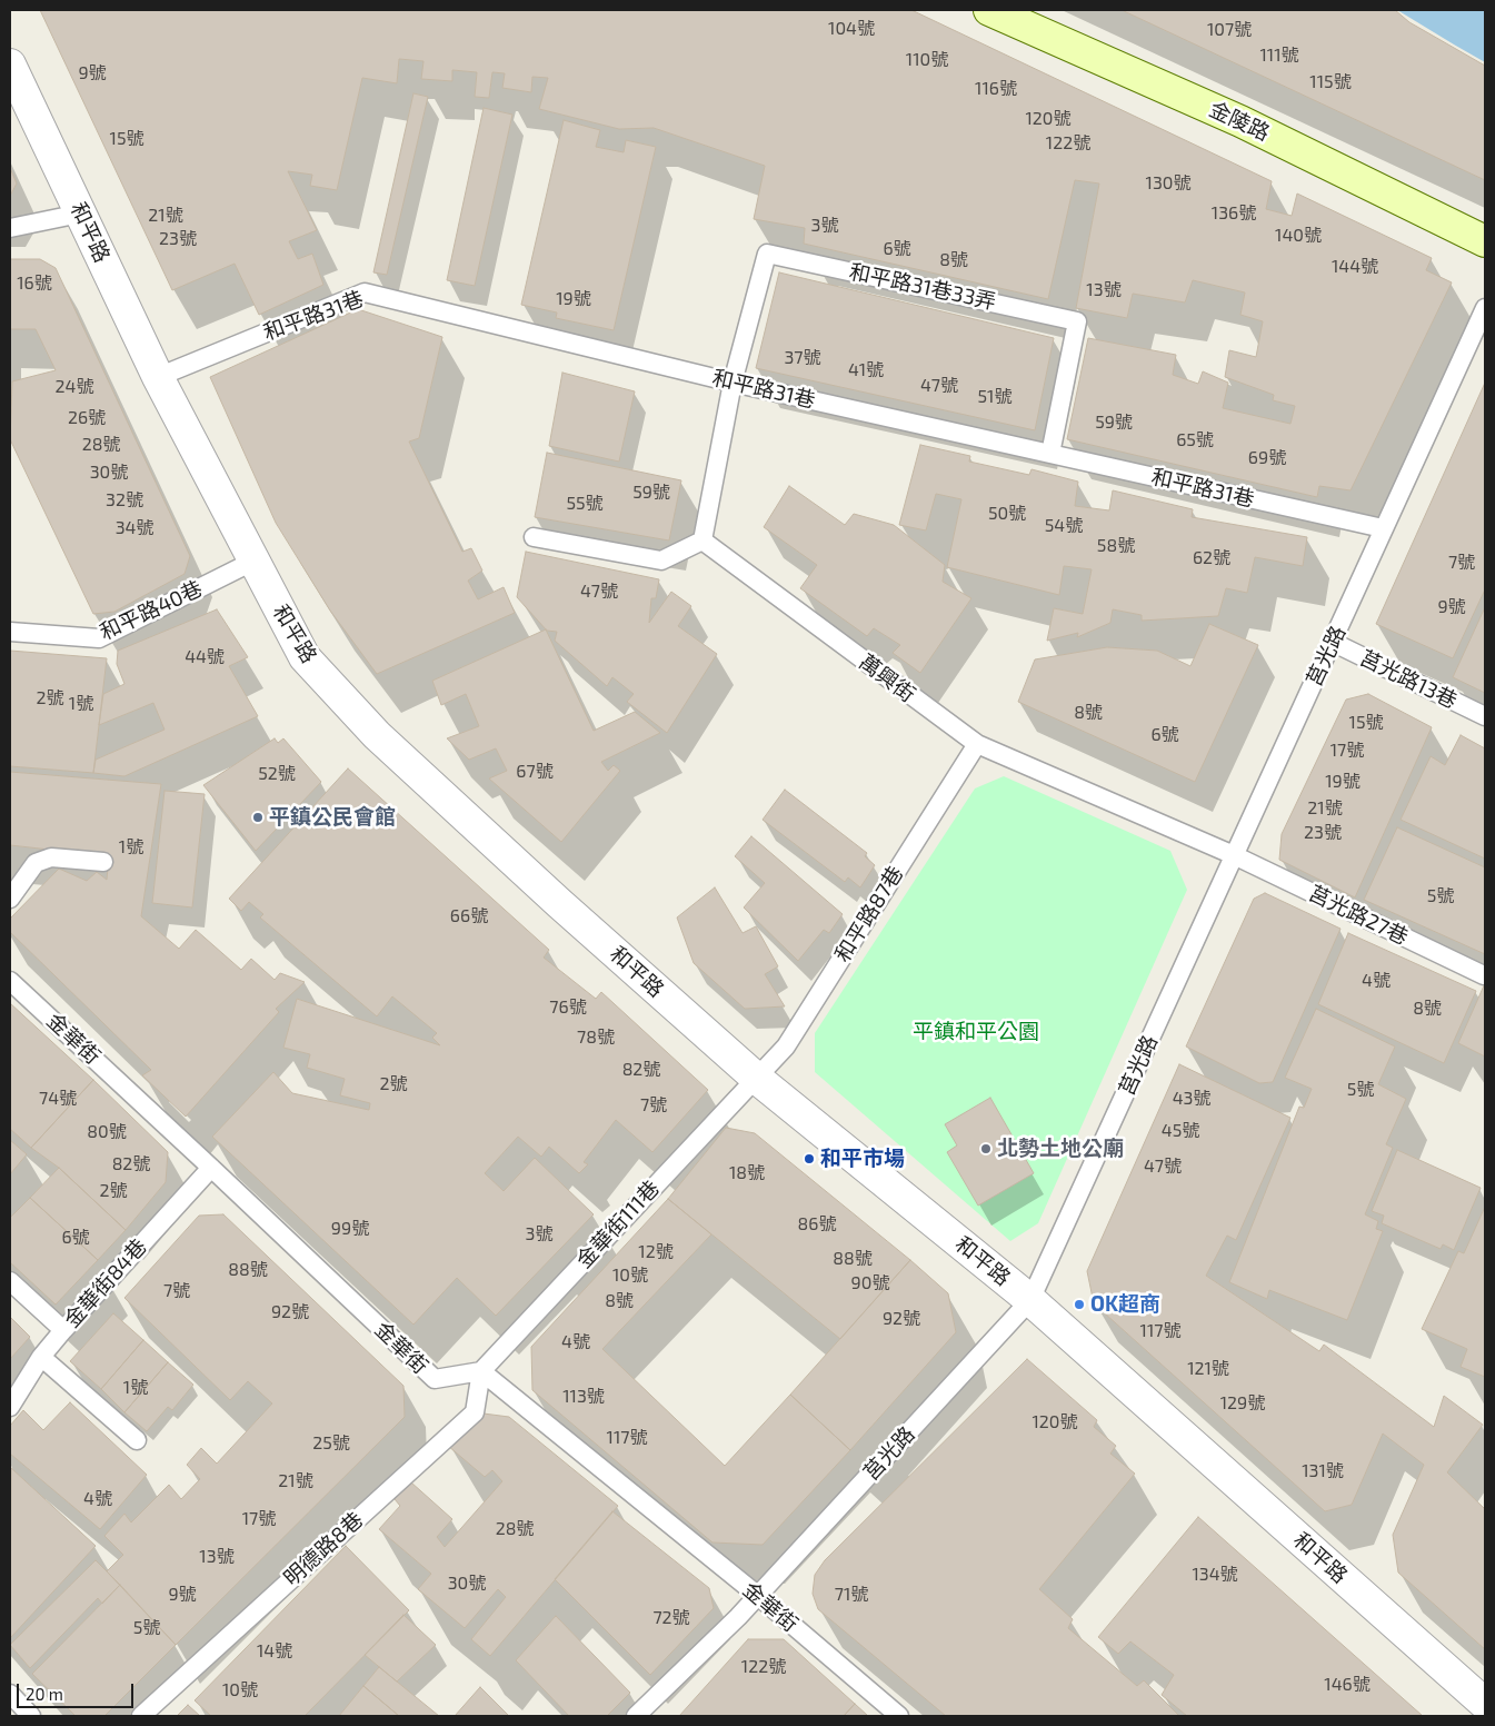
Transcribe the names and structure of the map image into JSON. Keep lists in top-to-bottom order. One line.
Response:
{"streets":{"main road":["金陵路"],"street":["和平路"],"lane":["和平路31巷33弄","和平路31巷","和平路40巷","莒光路","萬興街","莒光路13巷","和平路87巷","莒光路27巷","金華街","金華街111巷","金華街84巷","明德路8巷"]},"crossings":[["和平路","和平路31巷"],["和平路","和平路40巷"],["和平路","莒光路"],["和平路","和平路87巷"],["和平路","金華街111巷"],["和平路31巷33弄","和平路31巷"],["和平路31巷","莒光路"],["莒光路","萬興街"],["莒光路","莒光路13巷"],["莒光路","莒光路27巷"],["莒光路","金華街"],["萬興街","和平路87巷"],["萬興街","莒光路27巷"],["和平路87巷","金華街111巷"],["金華街","金華街111巷"],["金華街","金華街84巷"],["金華街","明德路8巷"],["金華街111巷","明德路8巷"]],"parks":["平鎮和平公園"],"places":["平鎮公民會館","北勢土地公廟","和平市場","OK超商"],"house_numbers":["104號","107號","111號","110號","9號","115號","116號","120號","15號","122號","130號","136號","21號","3號","140號","23號","6號","8號","144號","16號","13號","19號","37號","41號","47號","24號","51號","26號","59號","65號","28號","69號","30號","59號","32號","55號","50號","54號","34號","58號","62號","7號","47號","9號","44號","2號","1號","8號","15號","6號","17號","67號","52號","19號","21號","23號","1號","5號","66號","4號","76號","8號","78號","82號","2號","5號","74號","43號","7號","45號","80號","82號","47號","18號","2號","86號","99號","3號","6號","12號","88號","88號","10號","90號","7號","8號","92號","92號","117號","4號","121號","1號","113號","129號","120號","117號","25號","131號","21號","4號","17號","28號","13號","134號","30號","9號","71號","72號","5號","14號","122號","146號","10號"],"scale_bar":"20 m"}
